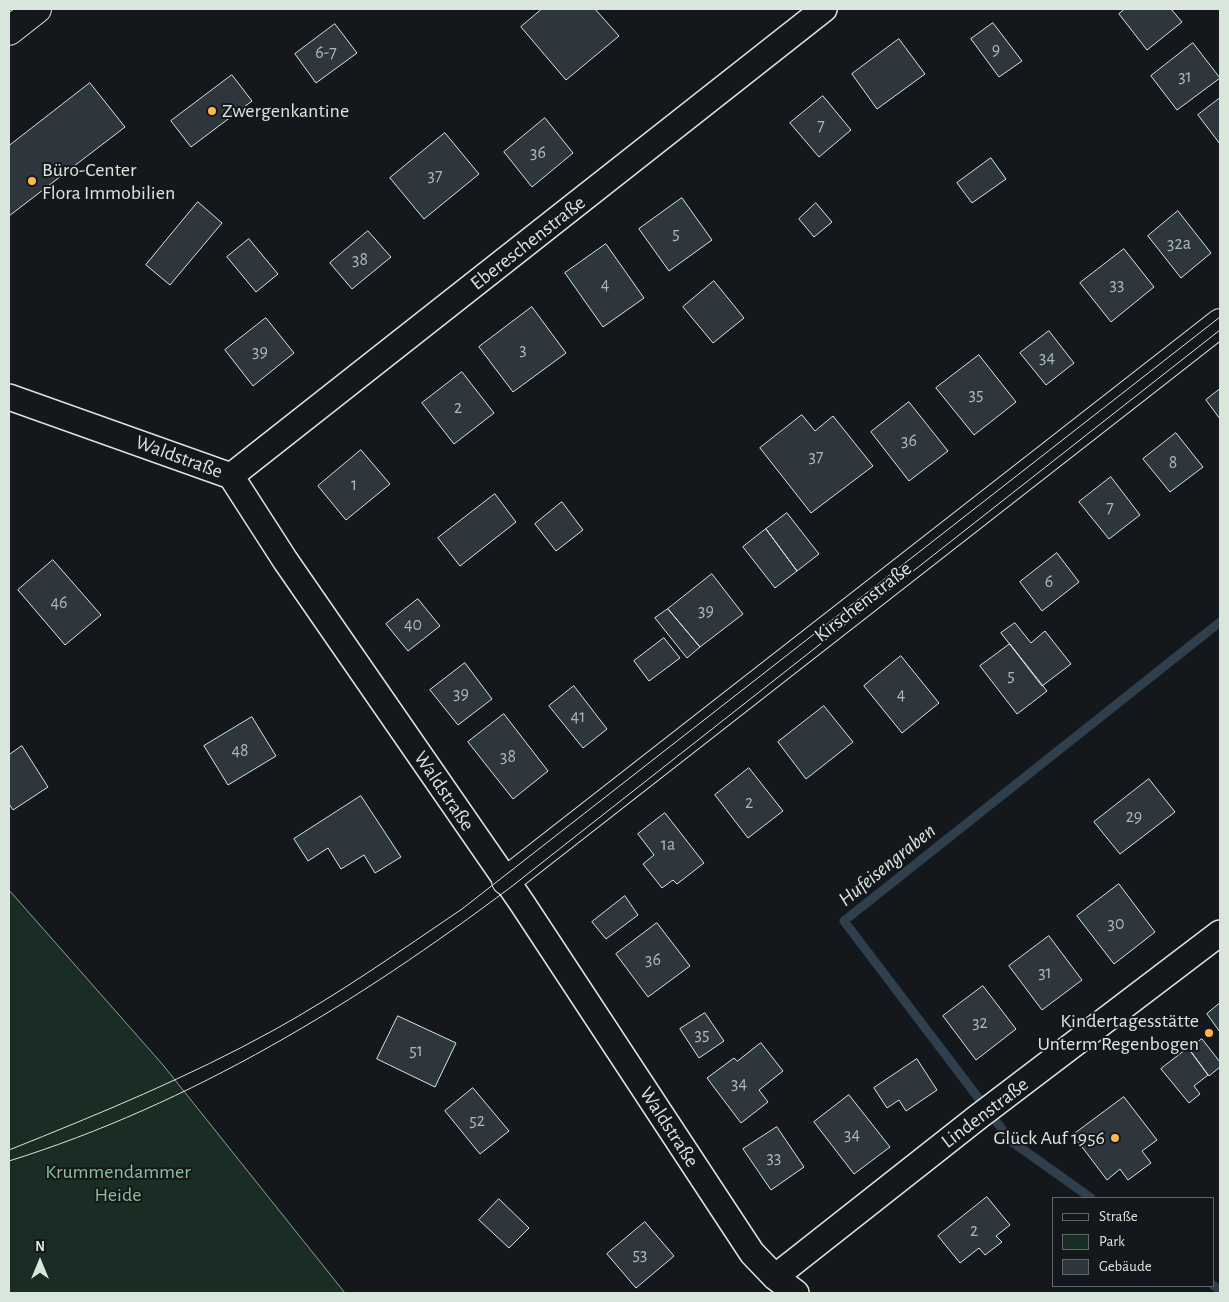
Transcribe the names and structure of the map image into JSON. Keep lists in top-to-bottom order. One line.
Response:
{"streets":{"street":["Ebereschenstraße","Waldstraße","Kirschenstraße","Lindenstraße"]},"crossings":[["Ebereschenstraße","Waldstraße"],["Waldstraße","Kirschenstraße"],["Waldstraße","Lindenstraße"]],"water":["Hufeisengraben"],"parks":["Krummendammer Heide"],"places":["Zwergenkantine","Büro-Center Flora Immobilien","Kindertagesstätte Unterm Regenbogen","Glück Auf 1956"],"house_numbers":["9","6-7","31","7","36","37","5","32a","38","4","33","3","39","34","35","2","36","37","8","1","7","6","46","39","40","5","39","4","41","48","38","2","29","1a","30","36","31","32","35","51","34","52","34","33","2","53"],"legend":["Straße","Park","Gebäude"],"north":"top"}
